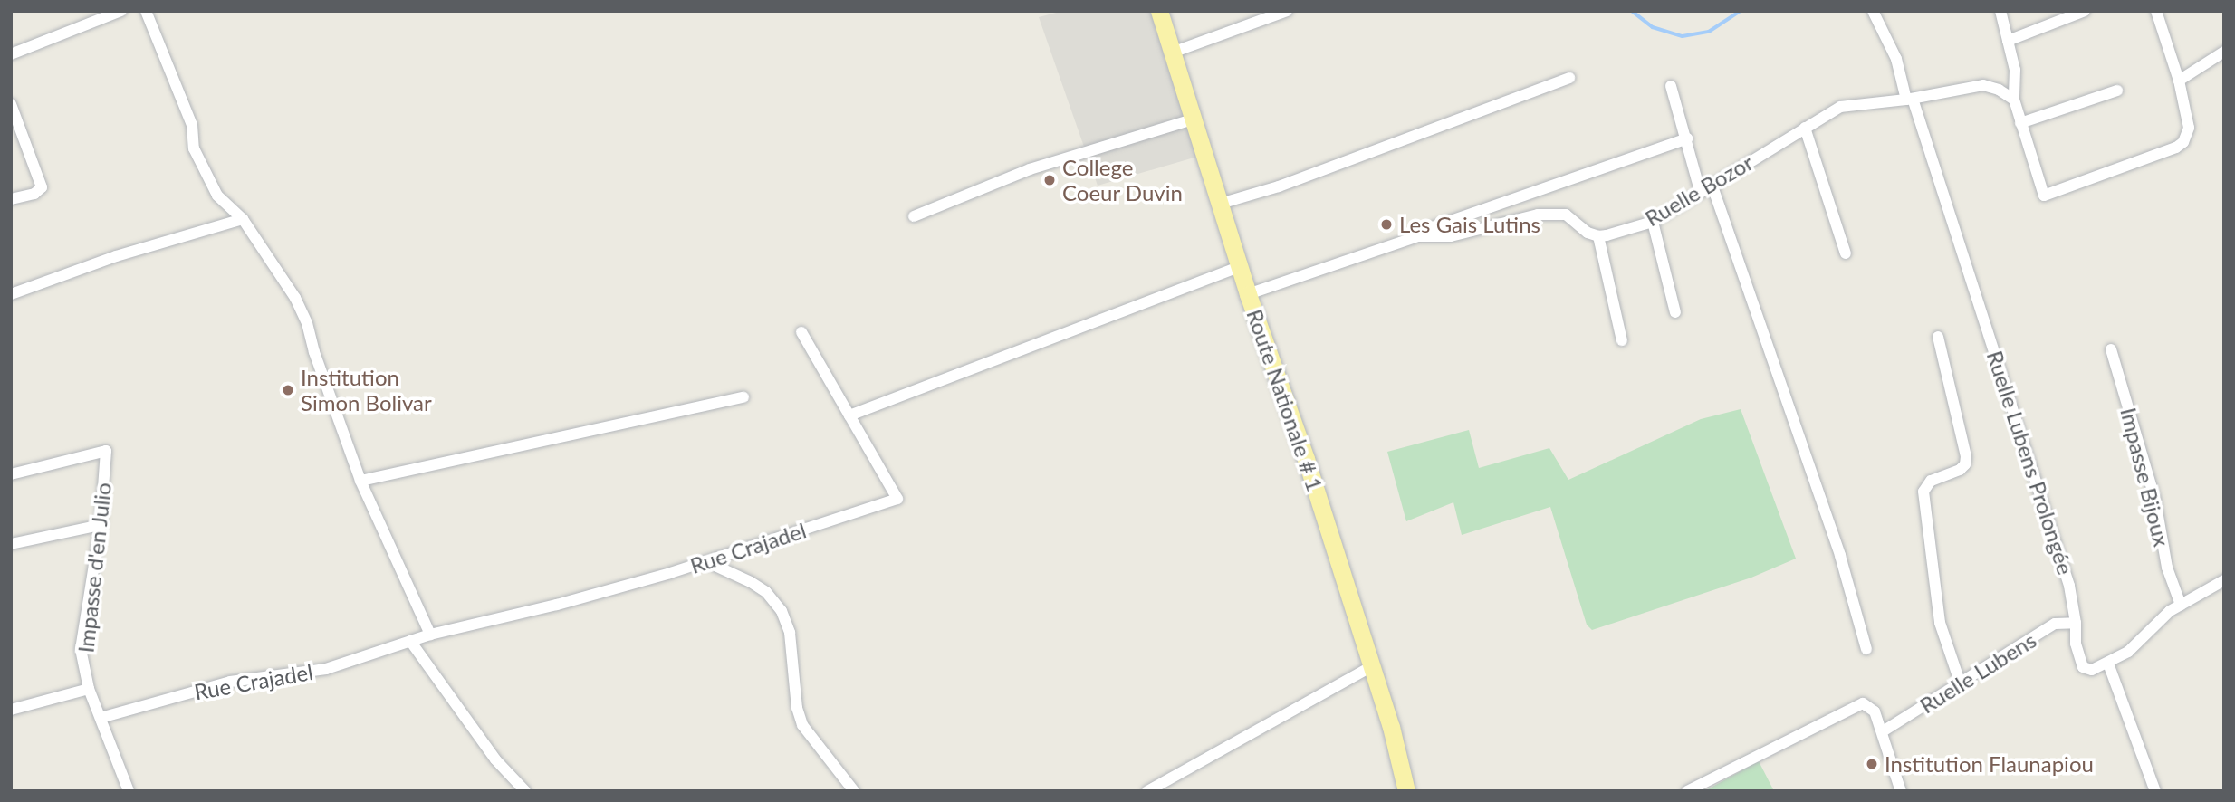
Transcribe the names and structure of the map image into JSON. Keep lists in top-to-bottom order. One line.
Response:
{"streets":{"main road":["Route Nationale # 1"],"street":["Ruelle Bozor","Ruelle Lubens Prolongée","Impasse Bijoux","Rue Crajadel","Impasse d'en Julio","Ruelle Lubens"]},"crossings":[["Ruelle Bozor","Ruelle Lubens Prolongée"],["Ruelle Lubens Prolongée","Ruelle Lubens"],["Rue Crajadel","Impasse d'en Julio"]],"places":["College Coeur Duvin","Les Gais Lutins","Institution Simon Bolivar","Institution Flaunapiou"]}
